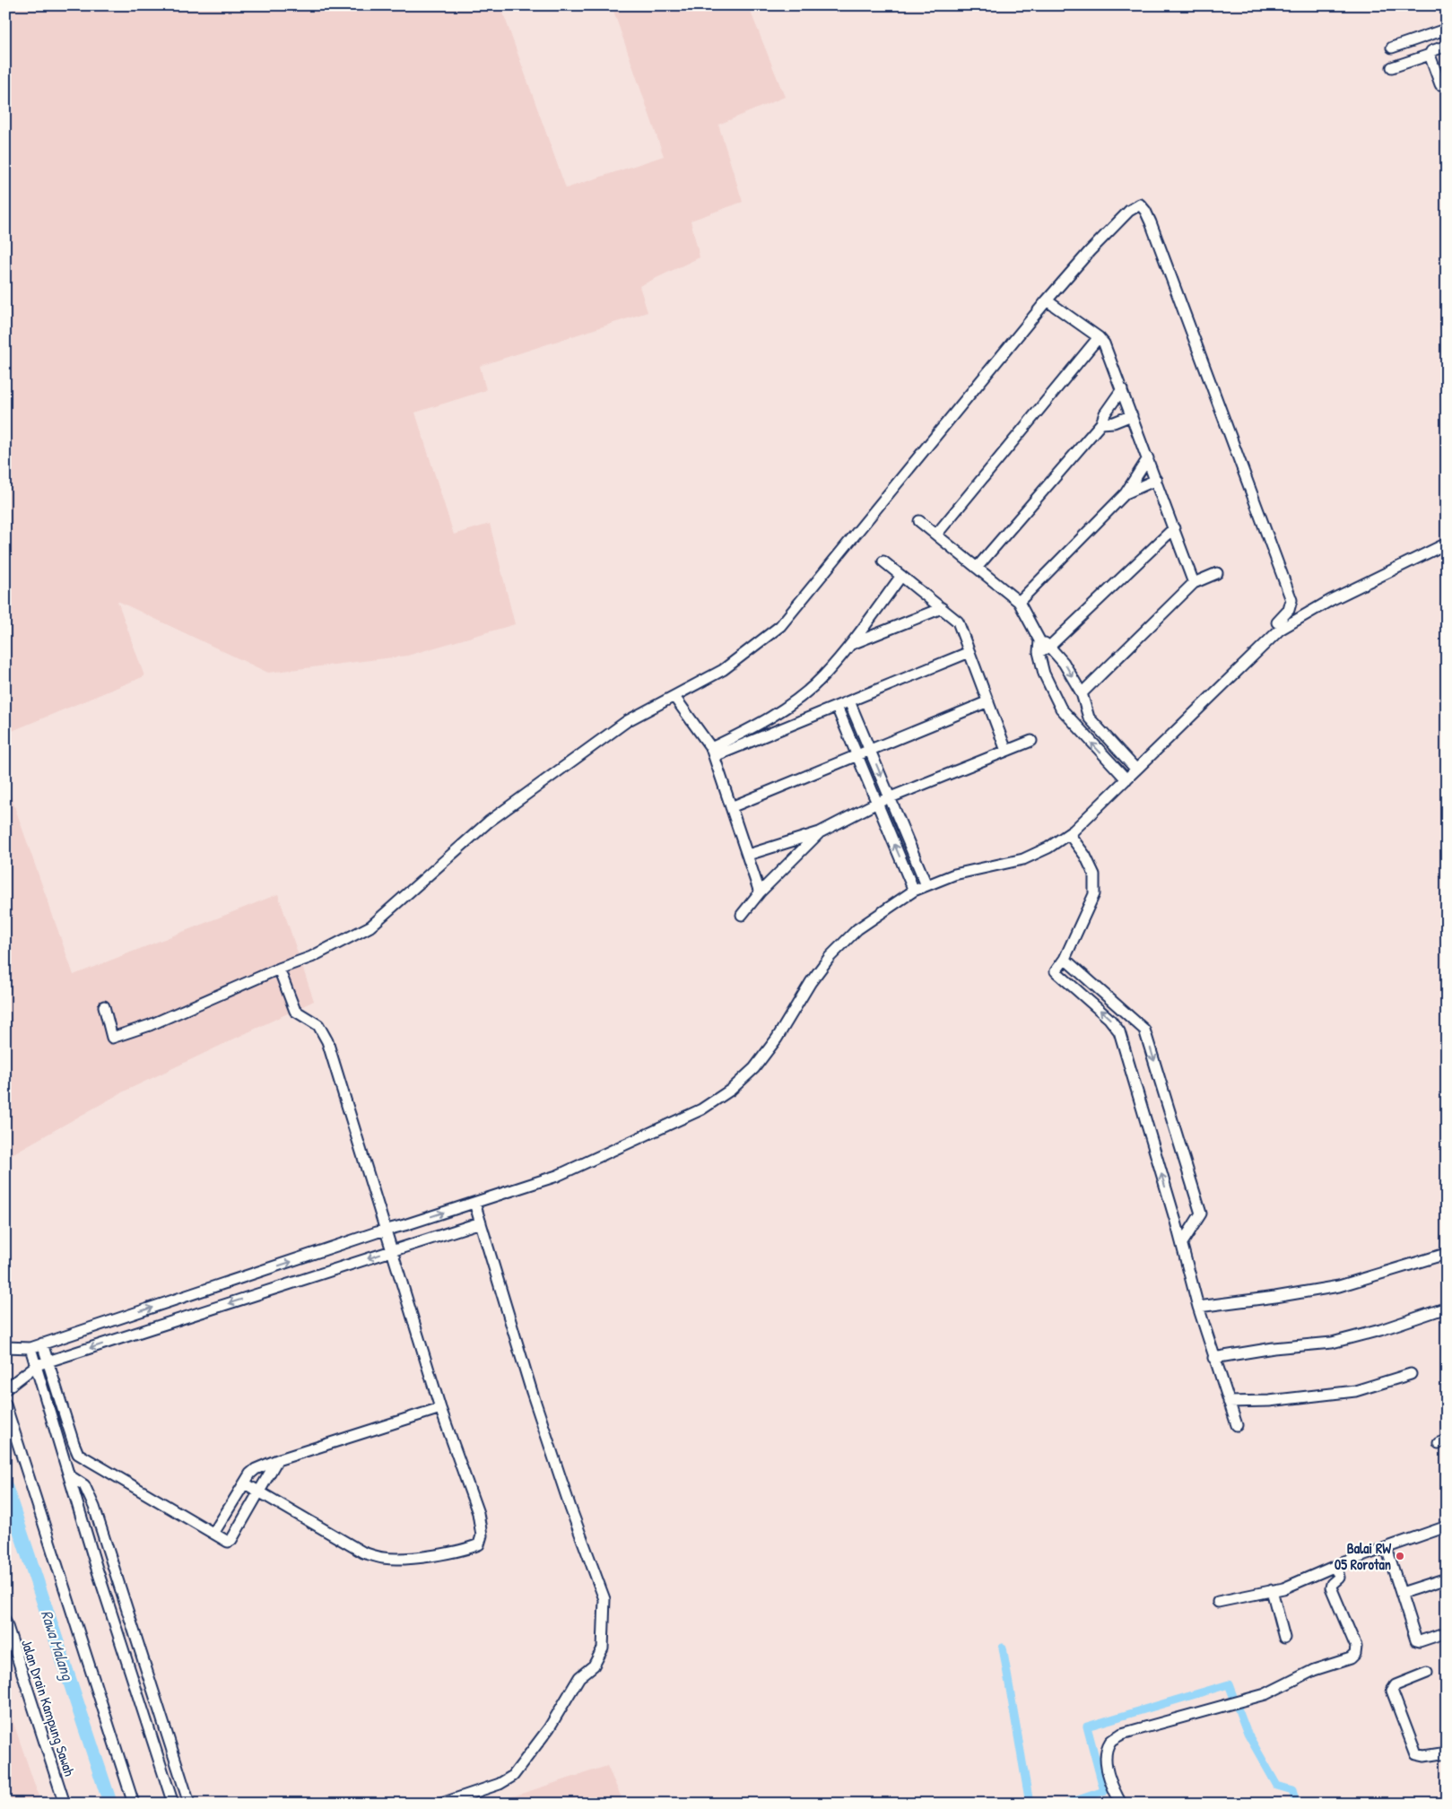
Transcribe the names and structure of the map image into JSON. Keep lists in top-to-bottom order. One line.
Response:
{"streets":{"street":["Jalan Drain Kampung Sawah"]},"water":["Rawa Malang"],"places":["Balai RW 05 Rorotan"]}
